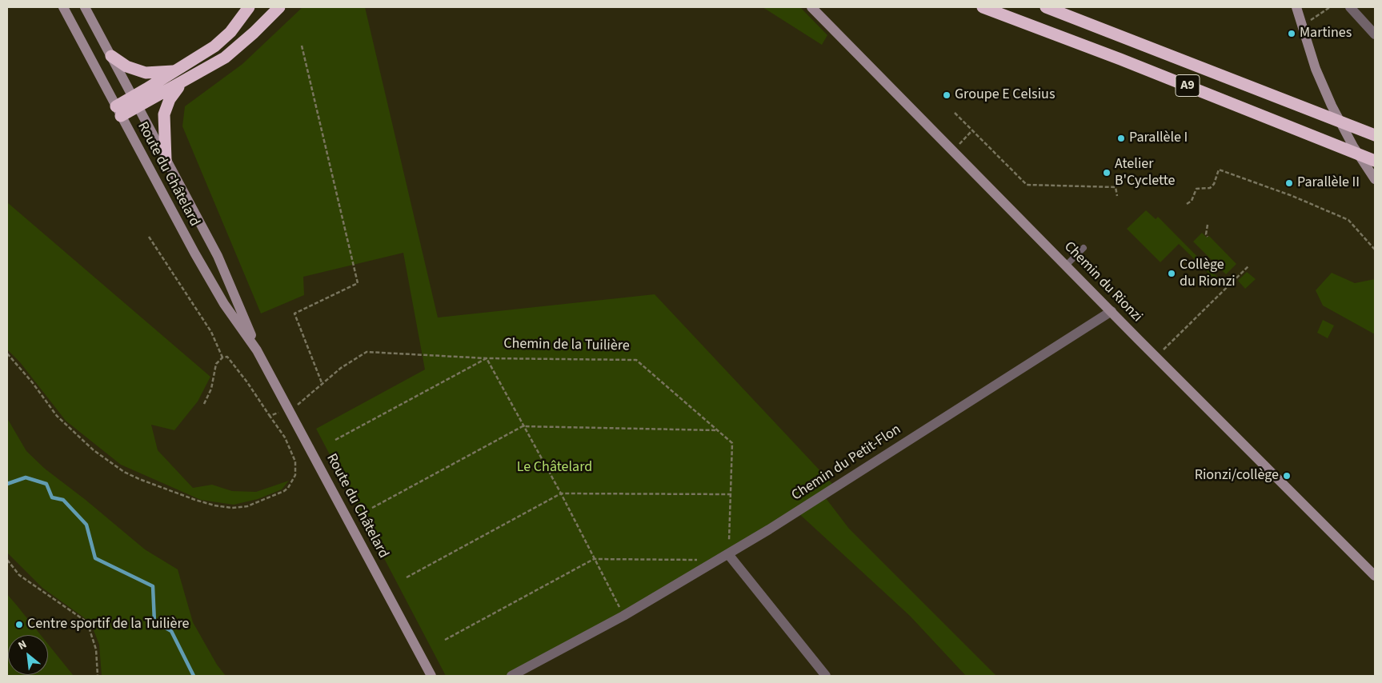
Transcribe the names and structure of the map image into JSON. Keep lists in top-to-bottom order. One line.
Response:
{"streets":{"highway":["A9"],"main road":["Route du Châtelard","Chemin du Rionzi"],"street":["Chemin du Petit-Flon"],"path":["Chemin de la Tuilière"]},"crossings":[["Route du Châtelard","Chemin de la Tuilière"],["Chemin du Rionzi","Chemin du Petit-Flon"]],"parks":["Le Châtelard"],"places":["Martines","Groupe E Celsius","Parallèle I","Atelier B'Cyclette","Parallèle II","Collège du Rionzi","Rionzi/collège","Centre sportif de la Tuilière"],"north":"top left"}
